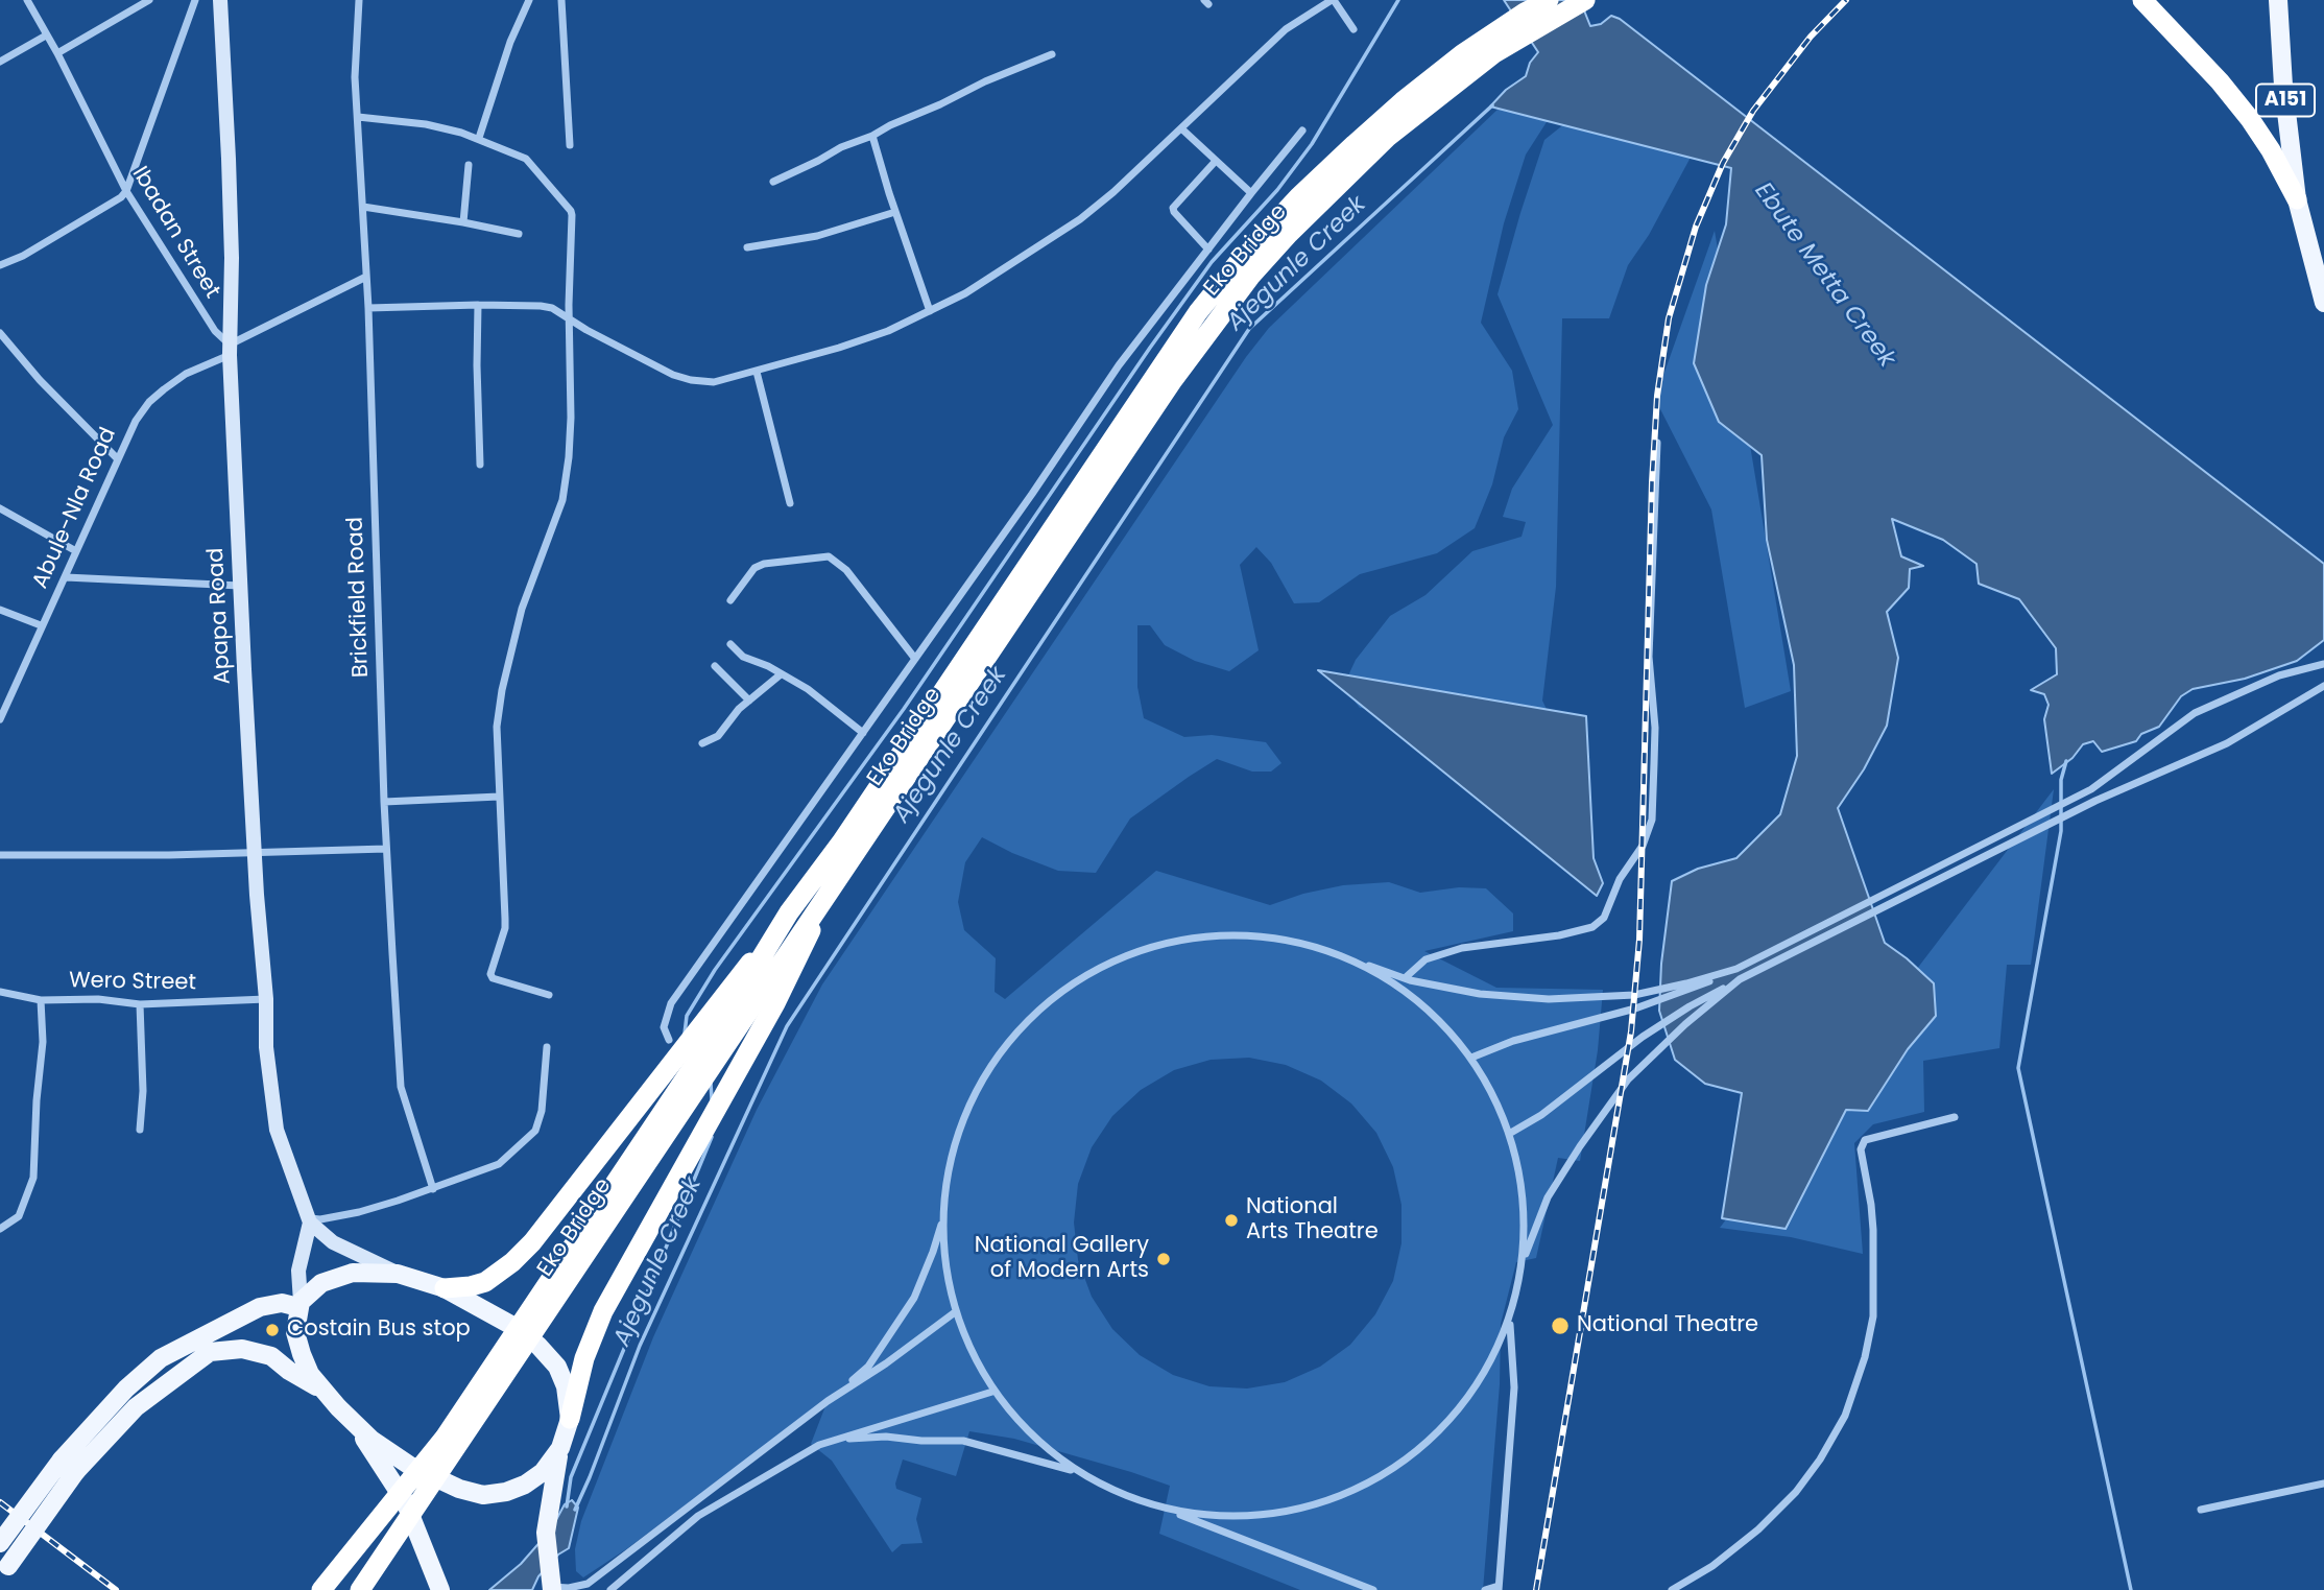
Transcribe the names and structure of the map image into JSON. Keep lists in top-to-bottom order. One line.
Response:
{"streets":{"highway":["Eko Bridge"],"main road":["A151"],"street":["Ibadan Street","Abule-Nla Road","Brickfield Road","Apapa Road","Wero Street"]},"crossings":[["Ibadan Street","Abule-Nla Road"],["Ibadan Street","Apapa Road"],["Abule-Nla Road","Apapa Road"],["Apapa Road","Wero Street"]],"water":["Ajegunle Creek","Ebute Metta Creek"],"places":["National Arts Theatre","National Gallery of Modern Arts","National Theatre","Costain Bus stop"]}
